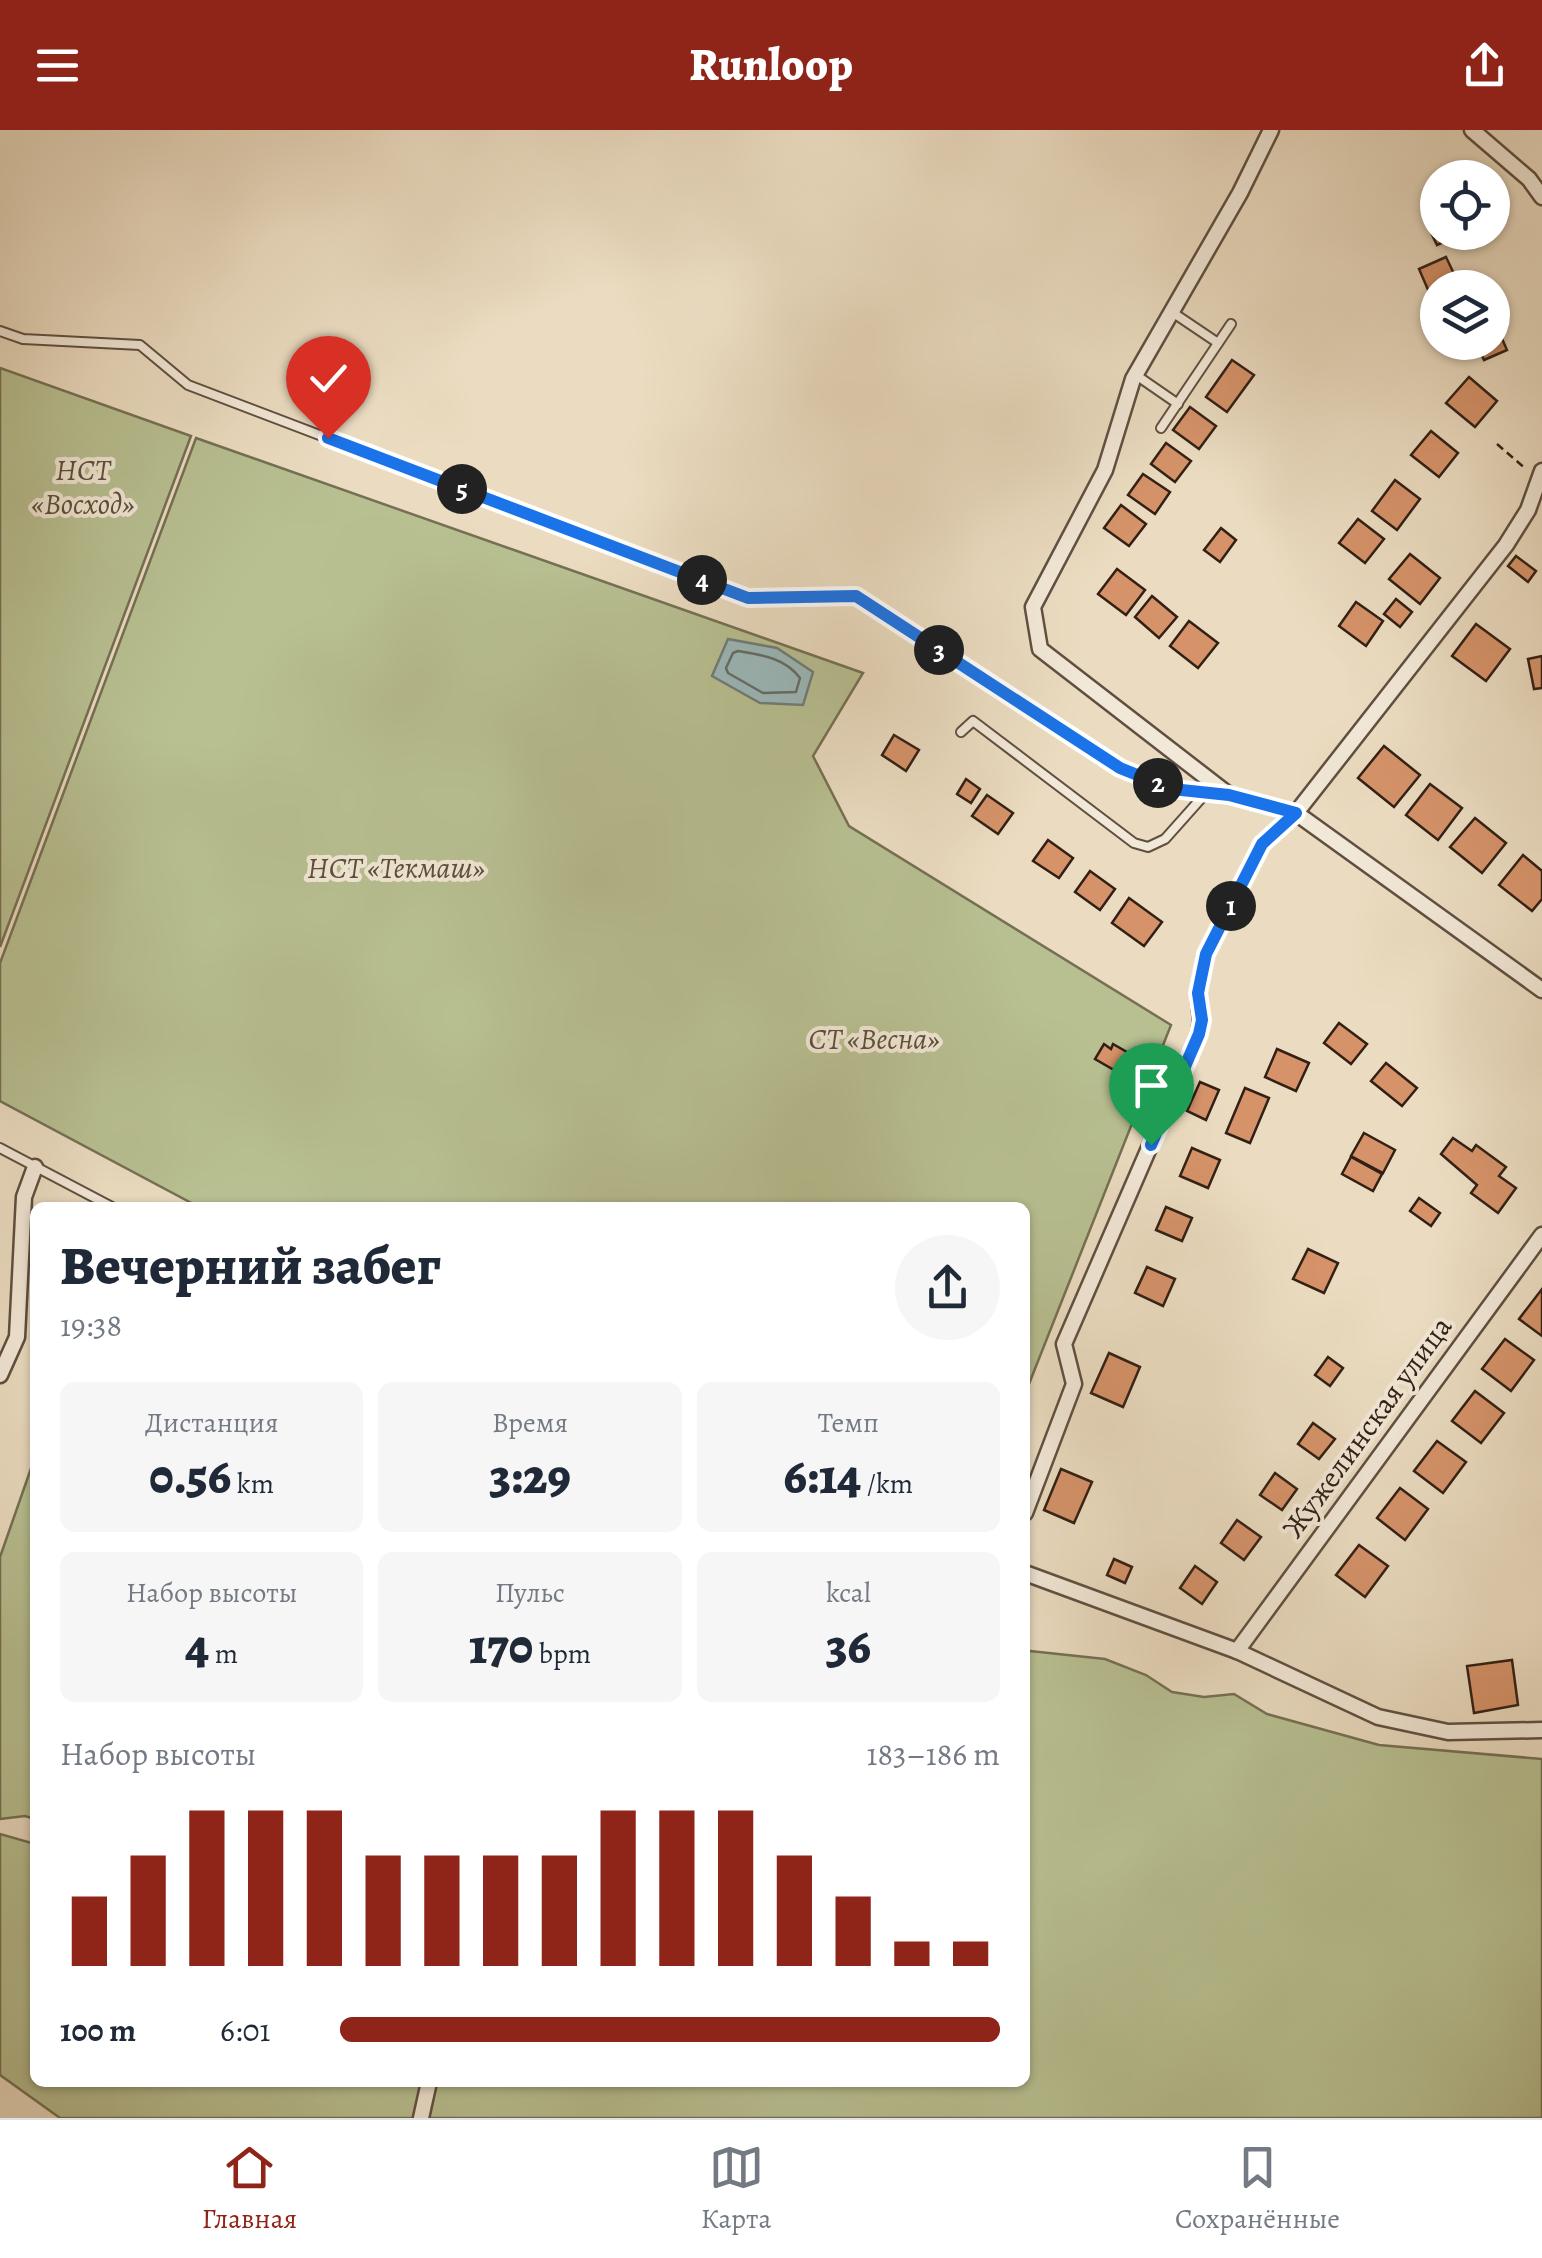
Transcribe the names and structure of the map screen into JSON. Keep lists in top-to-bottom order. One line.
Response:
{"streets":{"street":["Жужелинская улица"]},"parks":["НСТ «Восход»","НСТ «Текмаш»","СТ «Весна»"],"page":{"header":"Runloop","pins":["5","4","3","2","1"],"heading":["Вечерний забег","19:38"],"stats":[["Дистанция","0.56 km"],["Время","3:29"],["Темп","6:14 /km"],["Набор высоты","4 m"],["Пульс","170 bpm"],["kcal","36"]],"chart":["Набор высоты","183–186 m"],"list":[{"name":"100 m","note":"6:01"}],"tabs":["Главная","Карта","Сохранённые"]}}
